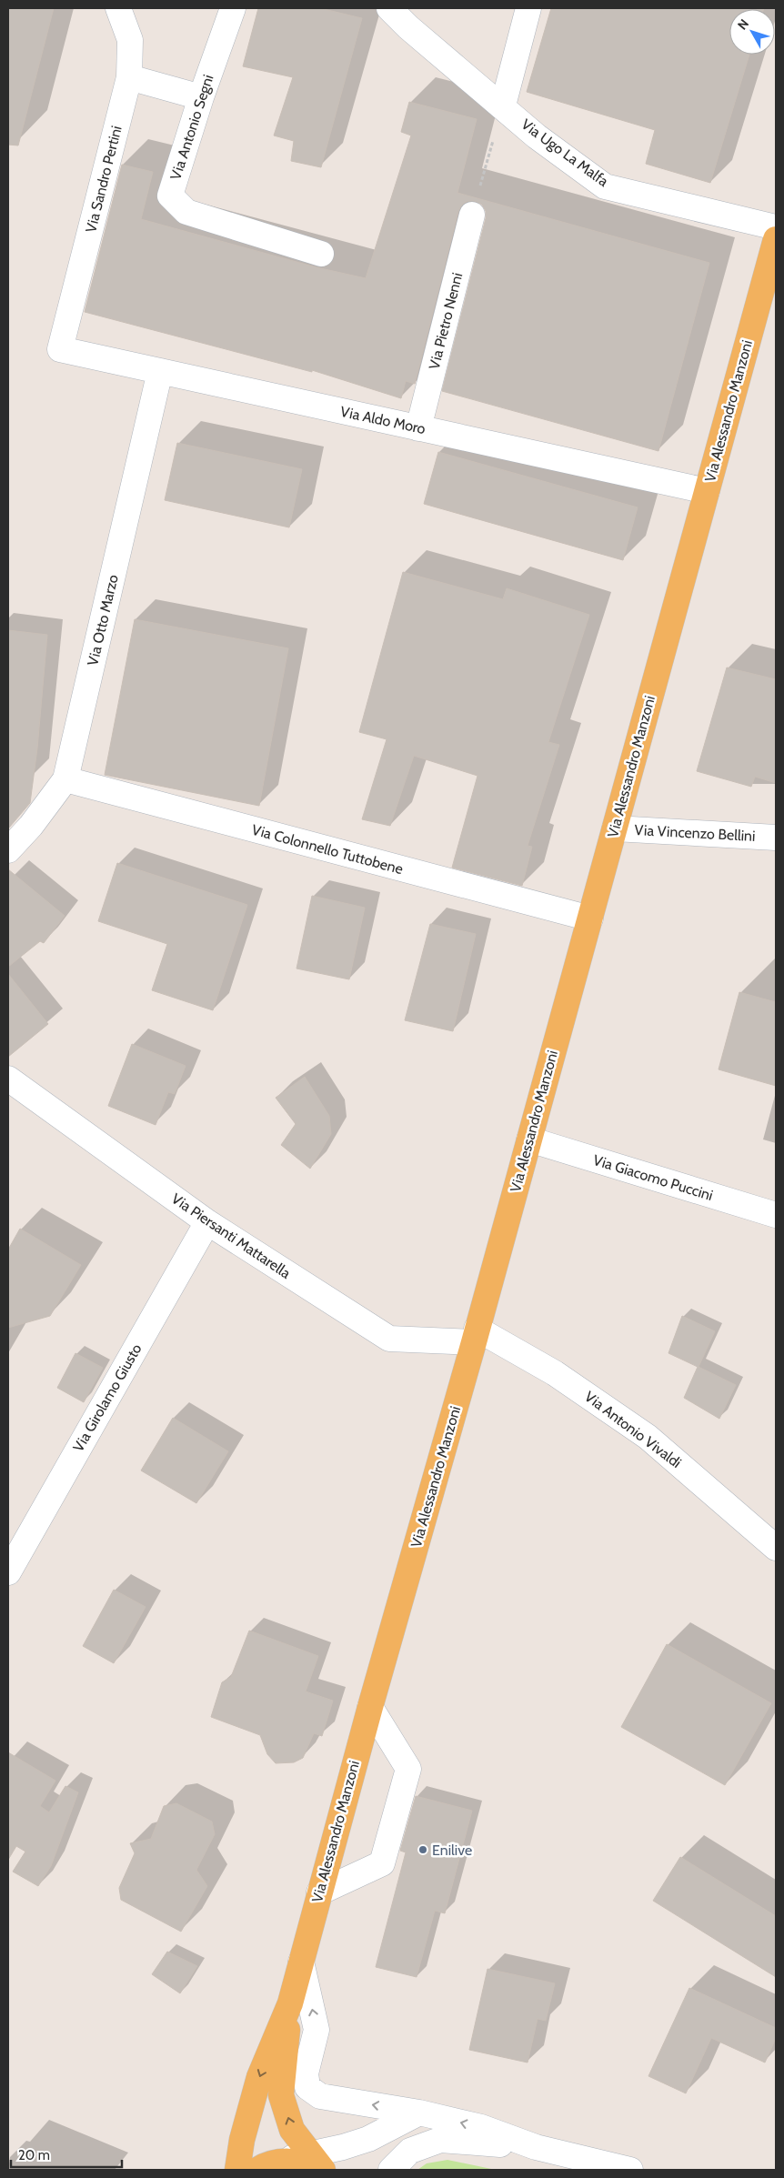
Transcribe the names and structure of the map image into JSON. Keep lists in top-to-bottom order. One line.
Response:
{"streets":{"main road":["Via Alessandro Manzoni"],"street":["Via Antonio Segni","Via Ugo La Malfa","Via Sandro Pertini","Via Pietro Nenni","Via Aldo Moro","Via Otto Marzo","Via Vincenzo Bellini","Via Colonnello Tuttobene","Via Giacomo Puccini","Via Piersanti Mattarella","Via Girolamo Giusto","Via Antonio Vivaldi"]},"crossings":[["Via Sandro Pertini","Via Aldo Moro"],["Via Pietro Nenni","Via Aldo Moro"],["Via Alessandro Manzoni","Via Aldo Moro"],["Via Alessandro Manzoni","Via Vincenzo Bellini"],["Via Alessandro Manzoni","Via Colonnello Tuttobene"],["Via Alessandro Manzoni","Via Giacomo Puccini"],["Via Alessandro Manzoni","Via Piersanti Mattarella"],["Via Alessandro Manzoni","Via Antonio Vivaldi"],["Via Aldo Moro","Via Otto Marzo"],["Via Otto Marzo","Via Colonnello Tuttobene"],["Via Piersanti Mattarella","Via Girolamo Giusto"],["Via Piersanti Mattarella","Via Antonio Vivaldi"]],"places":["Enilive"],"scale_bar":"20 m","north":"top left"}
